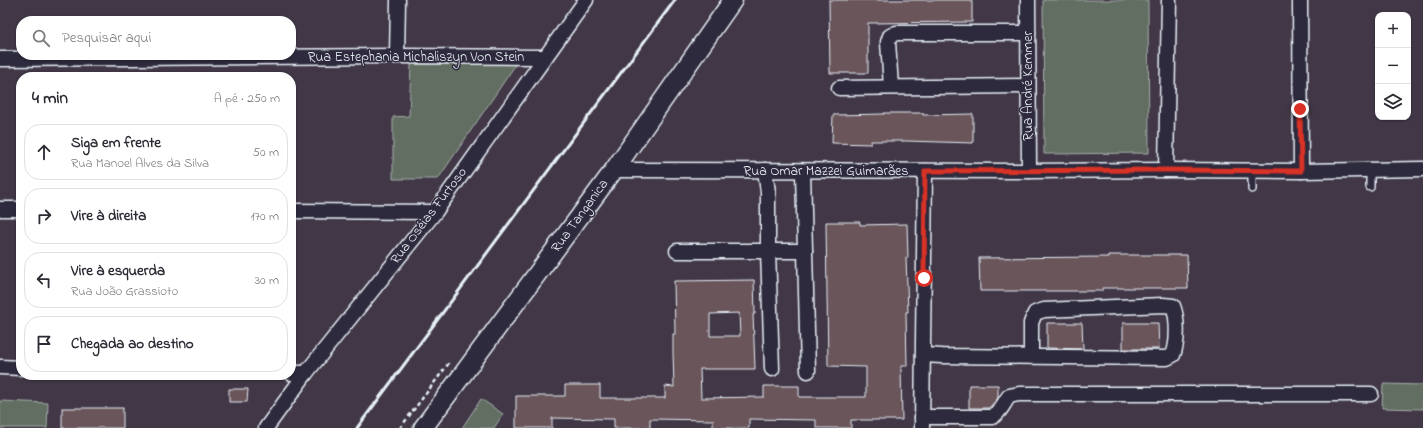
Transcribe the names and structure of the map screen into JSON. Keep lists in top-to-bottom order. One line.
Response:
{"streets":{"street":["Rua Estephania Michaliszyn Von Stein","Rua André Kemmer","Rua Omar Mazzei Guimarães","Rua Oséias Furtoso","Rua Tanganica"]},"crossings":[["Rua Estephania Michaliszyn Von Stein","Rua Oséias Furtoso"],["Rua André Kemmer","Rua Omar Mazzei Guimarães"],["Rua Omar Mazzei Guimarães","Rua Tanganica"]],"page":{"map_buttons":["+","−"],"search":"Pesquisar aqui","heading":["4 min","A pé · 250 m"],"list":[["Siga em frente","Rua Manoel Alves da Silva","50 m"],["Vire à direita","170 m"],["Vire à esquerda","Rua João Grassioto","30 m"],"Chegada ao destino"]}}
